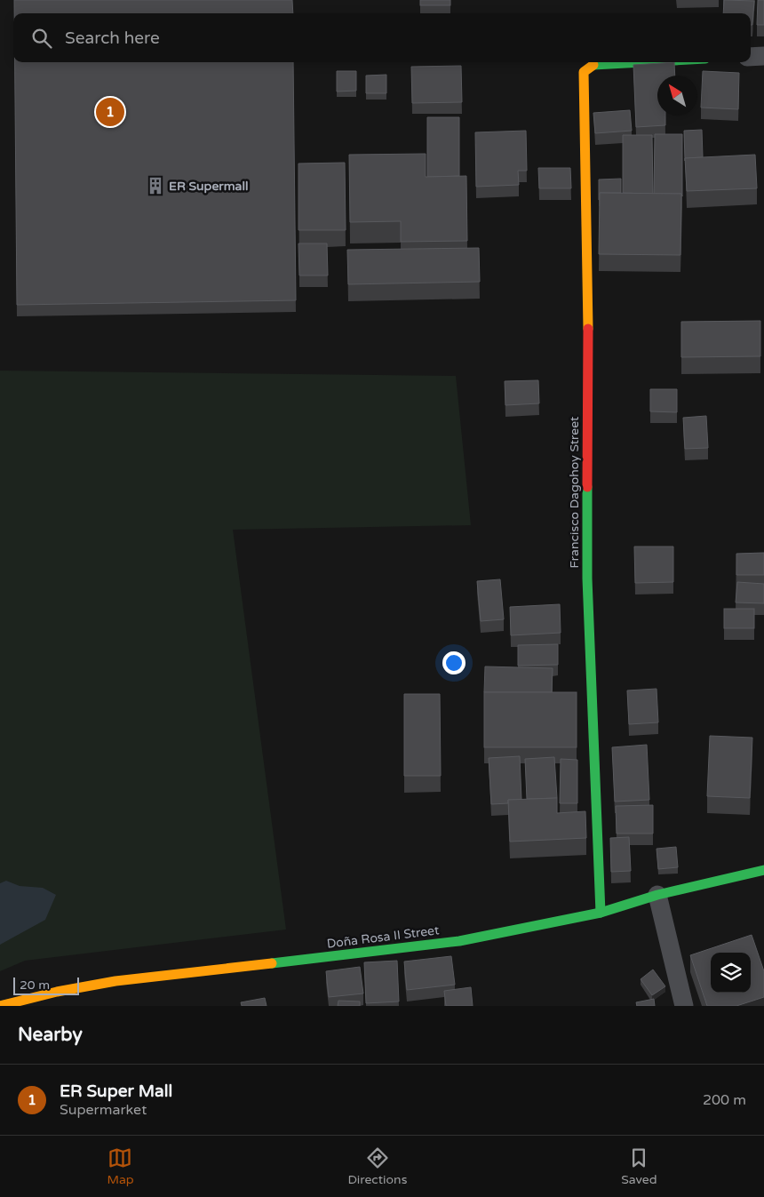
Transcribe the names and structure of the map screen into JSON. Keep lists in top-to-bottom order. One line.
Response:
{"streets":{"street":["Francisco Dagohoy Street","Doña Rosa II Street"]},"crossings":[["Francisco Dagohoy Street","Doña Rosa II Street"]],"places":{"building":["ER Supermall"]},"scale_bar":"20 m","north":"top left","page":{"search":"Search here","pins":"1","scale":"20 m","heading":"Nearby","list":[{"mark":"1","name":"ER Super Mall","note":"Supermarket","value":"200 m"}],"nav":["Map","Directions","Saved"]}}
